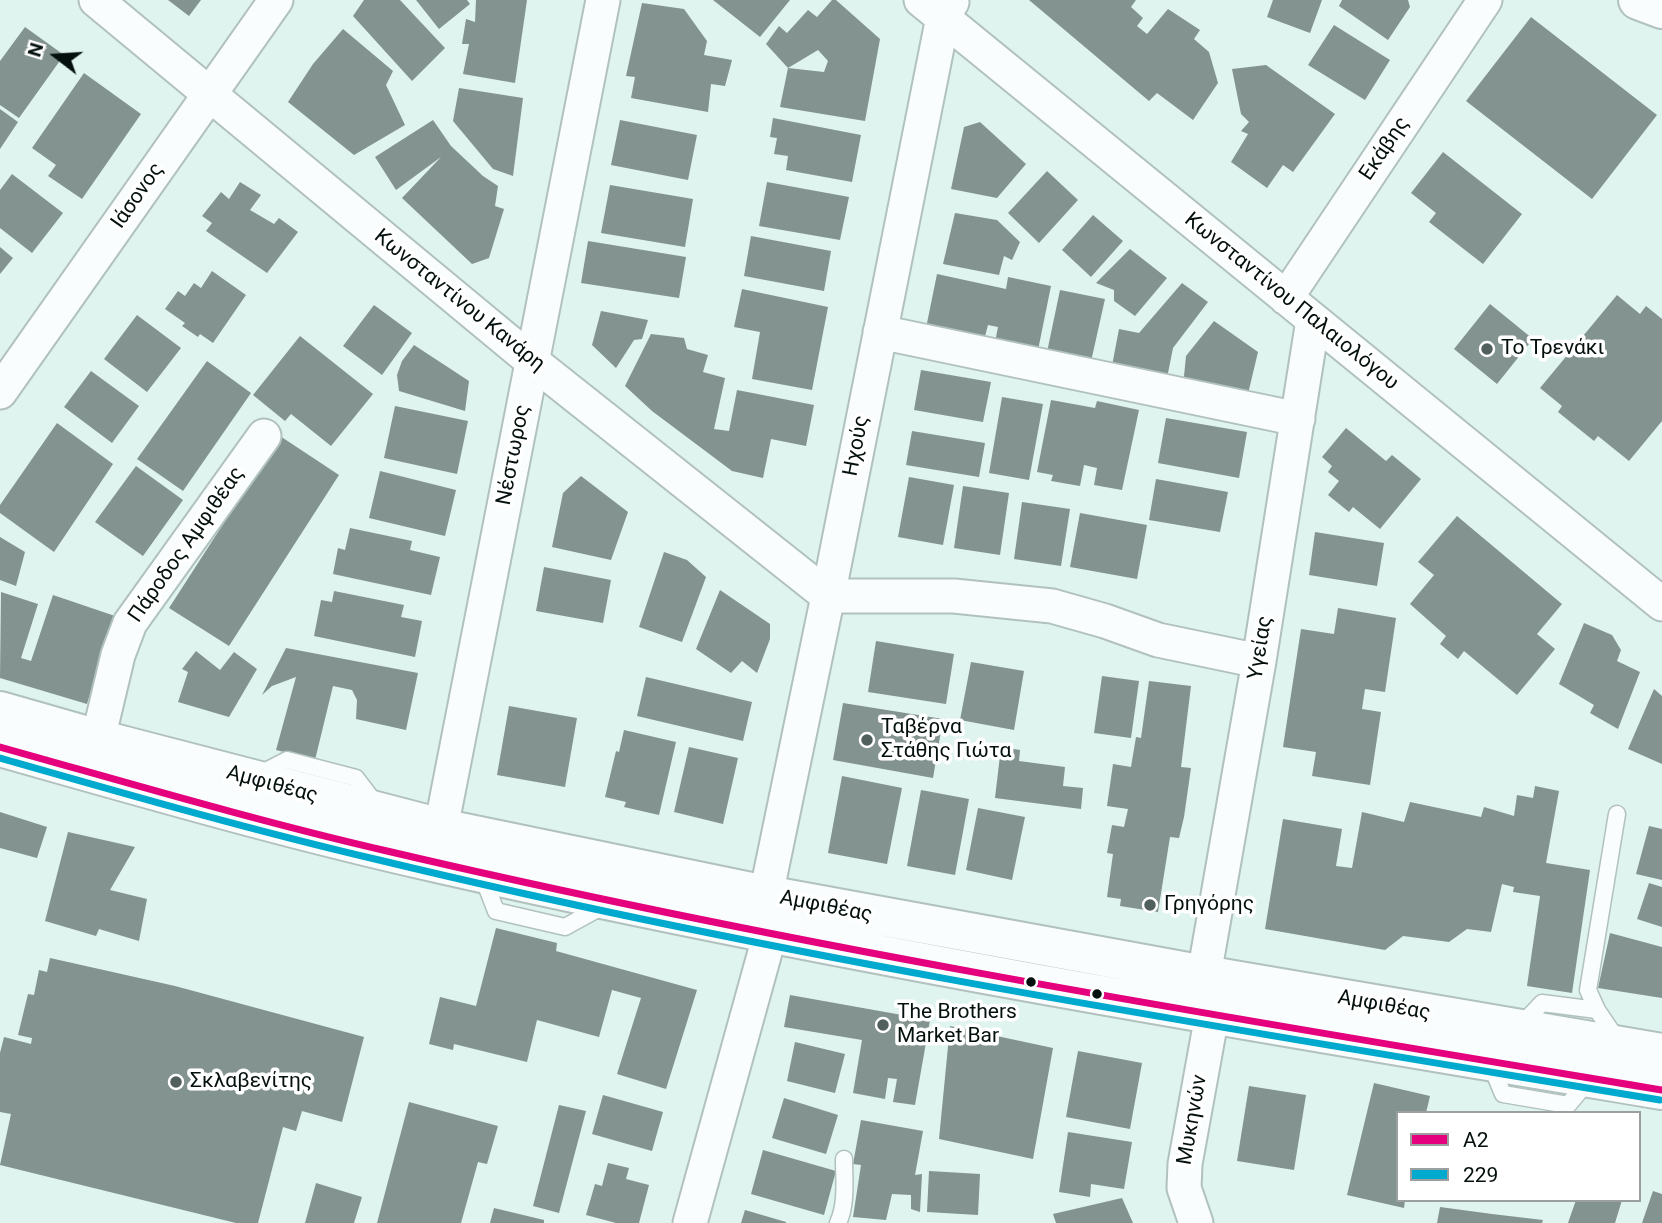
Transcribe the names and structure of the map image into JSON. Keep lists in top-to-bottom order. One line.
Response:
{"streets":{"main road":["Αμφιθέας"],"street":["Εκάβης","Ιάσονος","Κωνσταντίνου Κανάρη","Κωνσταντίνου Παλαιολόγου","Ηχούς","Νέστωρος","Πάροδος Αμφιθέας","Υγείας","Μυκηνών"]},"crossings":[["Εκάβης","Κωνσταντίνου Παλαιολόγου"],["Ιάσονος","Κωνσταντίνου Κανάρη"],["Κωνσταντίνου Κανάρη","Ηχούς"],["Κωνσταντίνου Κανάρη","Νέστωρος"],["Κωνσταντίνου Παλαιολόγου","Ηχούς"],["Κωνσταντίνου Παλαιολόγου","Υγείας"],["Ηχούς","Αμφιθέας"],["Νέστωρος","Αμφιθέας"],["Πάροδος Αμφιθέας","Αμφιθέας"],["Υγείας","Αμφιθέας"],["Αμφιθέας","Μυκηνών"]],"places":["Το Τρενάκι","Ταβέρνα Στάθης Γιώτα","Γρηγόρης","The Brothers Market Bar","Σκλαβενίτης"],"lines":["transit line Α2","transit line 229"],"legend":["Α2","229"],"north":"left"}
